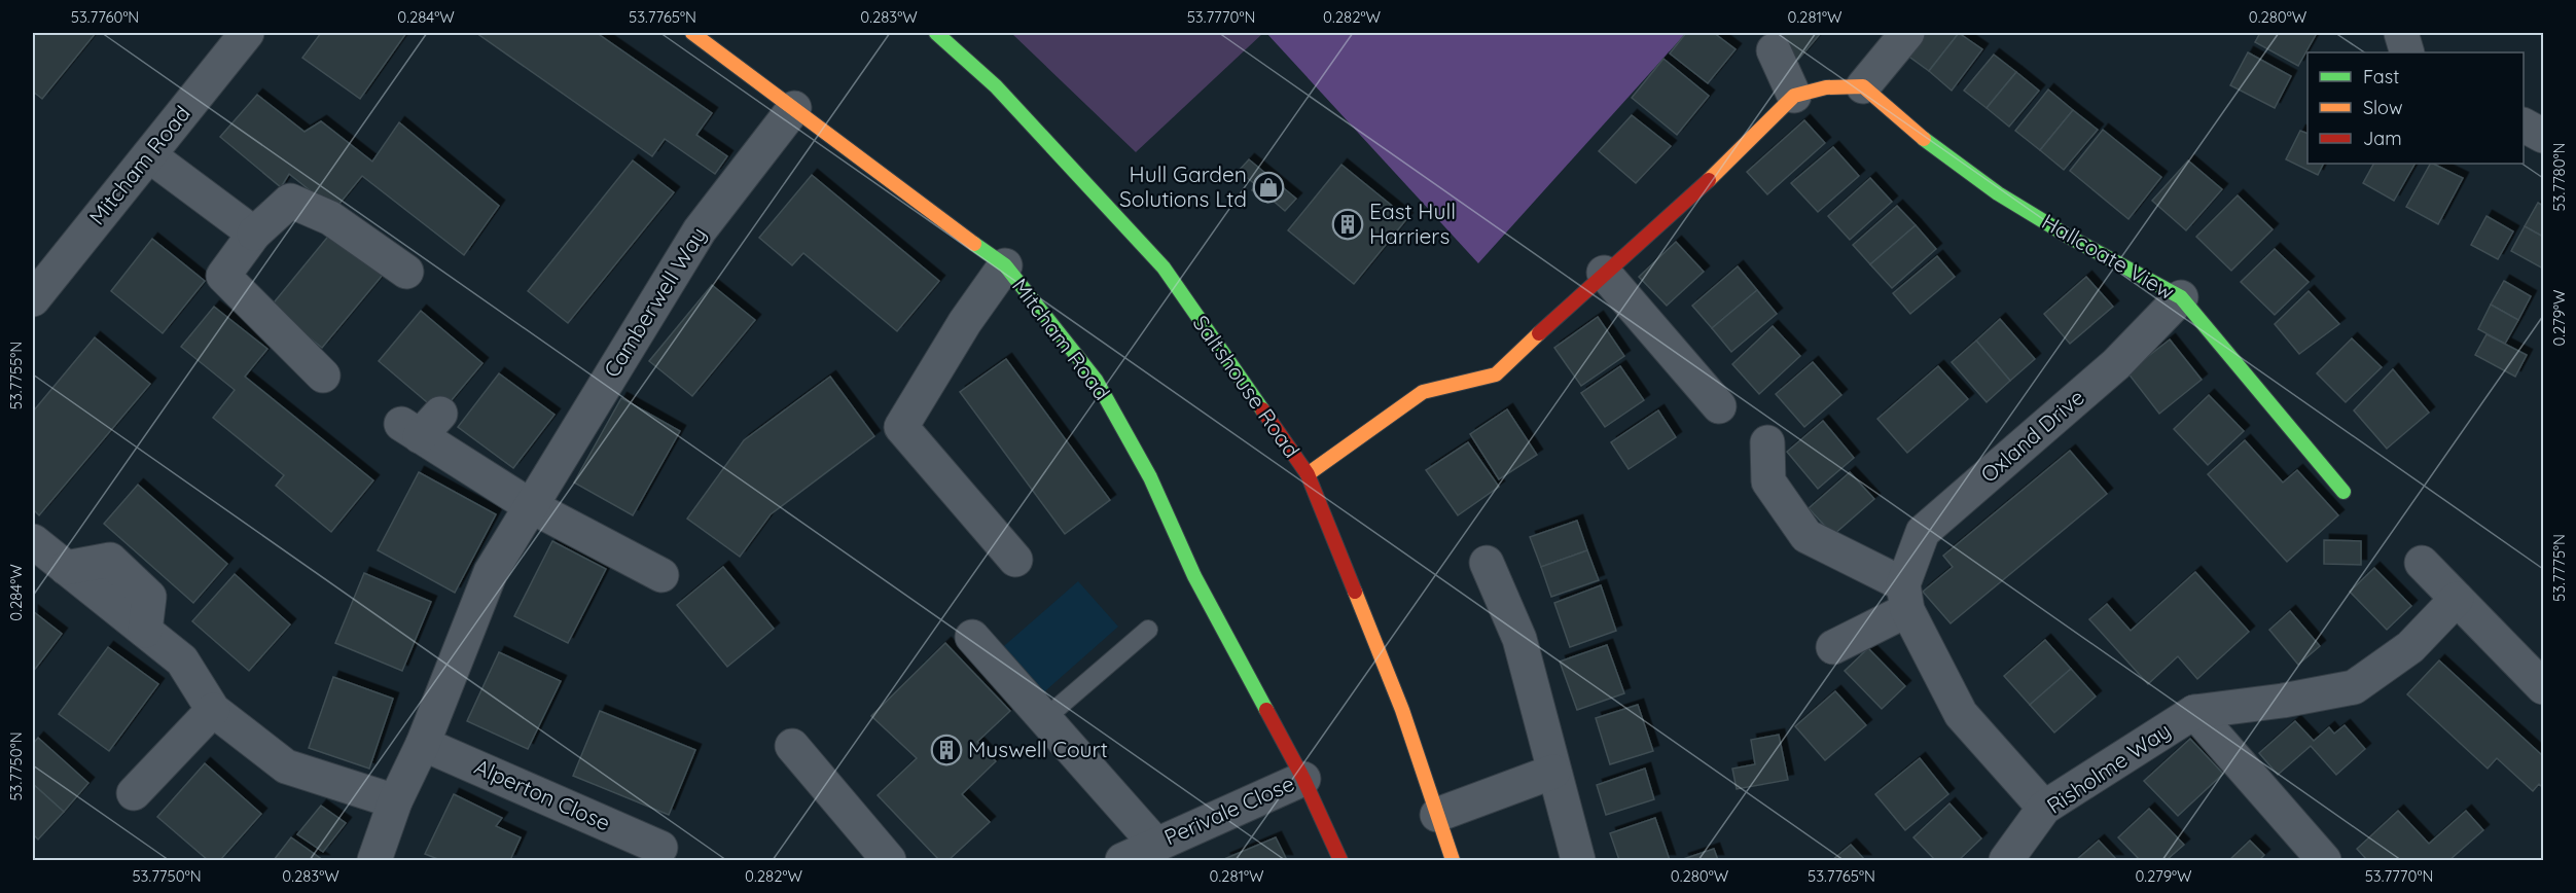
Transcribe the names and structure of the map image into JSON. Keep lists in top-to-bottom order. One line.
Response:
{"streets":{"street":["Mitcham Road","Hallcoate View","Camberwell Way","Saltshouse Road","Oxland Drive","Risholme Way","Alperton Close","Perivale Close"]},"crossings":[["Mitcham Road","Camberwell Way"],["Mitcham Road","Perivale Close"],["Hallcoate View","Oxland Drive"],["Camberwell Way","Alperton Close"]],"places":{"shop":["Hull Garden Solutions Ltd"],"building":["East Hull Harriers","Muswell Court"]},"legend":["Fast","Slow","Jam"],"coordinates":["53.7760°N","0.284°W","53.7765°N","0.283°W","53.7770°N","0.282°W","0.281°W","0.280°W","53.7780°N","0.279°W","53.7755°N","53.7775°N","53.7750°N"]}
